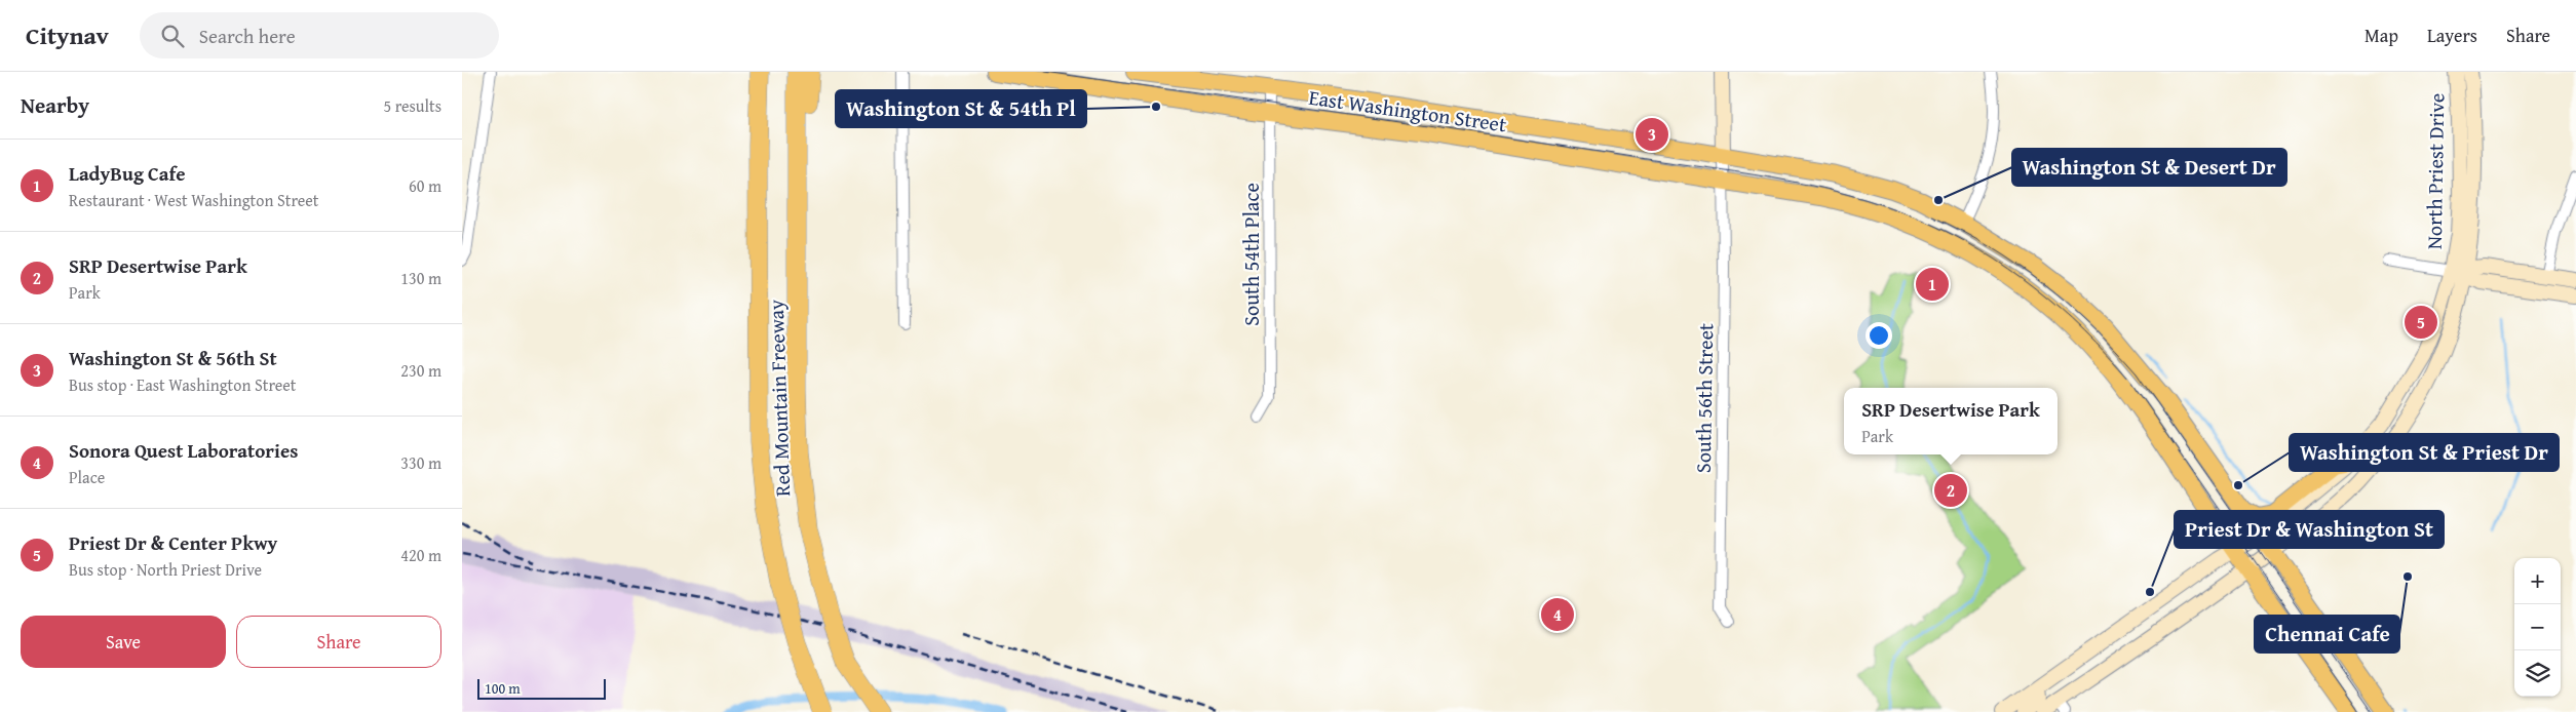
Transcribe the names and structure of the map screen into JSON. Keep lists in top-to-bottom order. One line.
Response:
{"streets":{"highway":["Red Mountain Freeway"],"main road":["East Washington Street","North Priest Drive"],"street":["South 54th Place","South 56th Street"]},"crossings":[["East Washington Street","South 54th Place"],["East Washington Street","South 56th Street"]],"places":["Washington St & 54th Pl","Washington St & Desert Dr","Washington St & Priest Dr","Chennai Cafe","Priest Dr & Washington St"],"scale_bar":"100 m","page":{"header":"Citynav","search":"Search here","nav":["Map","Layers","Share"],"heading":["Nearby","5 results"],"pins":["3","1","5","2","4"],"list":[{"mark":"1","name":"LadyBug Cafe","note":"Restaurant · West Washington Street","value":"60 m"},{"mark":"2","name":"SRP Desertwise Park","note":"Park","value":"130 m"},{"mark":"3","name":"Washington St & 56th St","note":"Bus stop · East Washington Street","value":"230 m"},{"mark":"4","name":"Sonora Quest Laboratories","note":"Place","value":"330 m"},{"mark":"5","name":"Priest Dr & Center Pkwy","note":"Bus stop · North Priest Drive","value":"420 m"}],"popup":["SRP Desertwise Park","Park"],"map_buttons":["+","−"],"buttons":["Save","Share"],"scale":"100 m"}}
